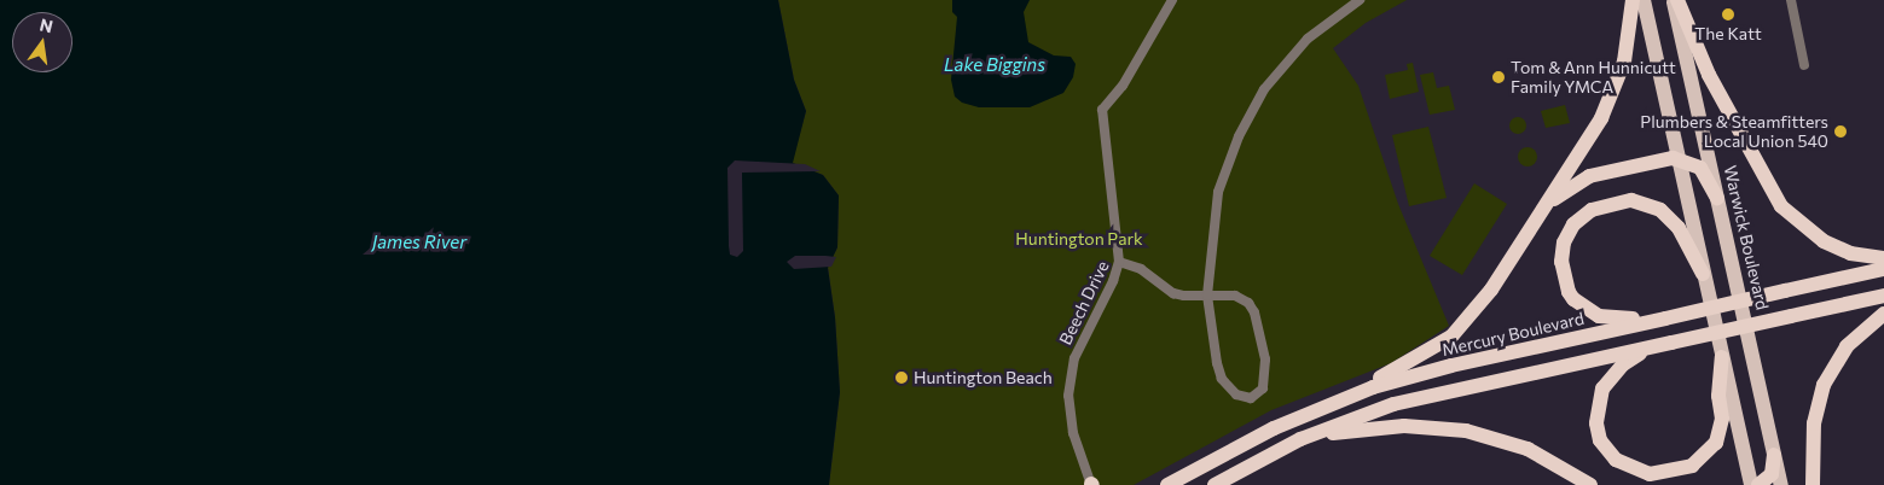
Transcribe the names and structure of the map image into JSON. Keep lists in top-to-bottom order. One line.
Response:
{"streets":{"highway":["Mercury Boulevard"],"main road":["Warwick Boulevard"],"street":["Beech Drive"]},"water":["Lake Biggins","James River"],"parks":["Huntington Park"],"places":["The Katt","Tom & Ann Hunnicutt Family YMCA","Plumbers & Steamfitters Local Union 540","Huntington Beach"],"north":"top"}
